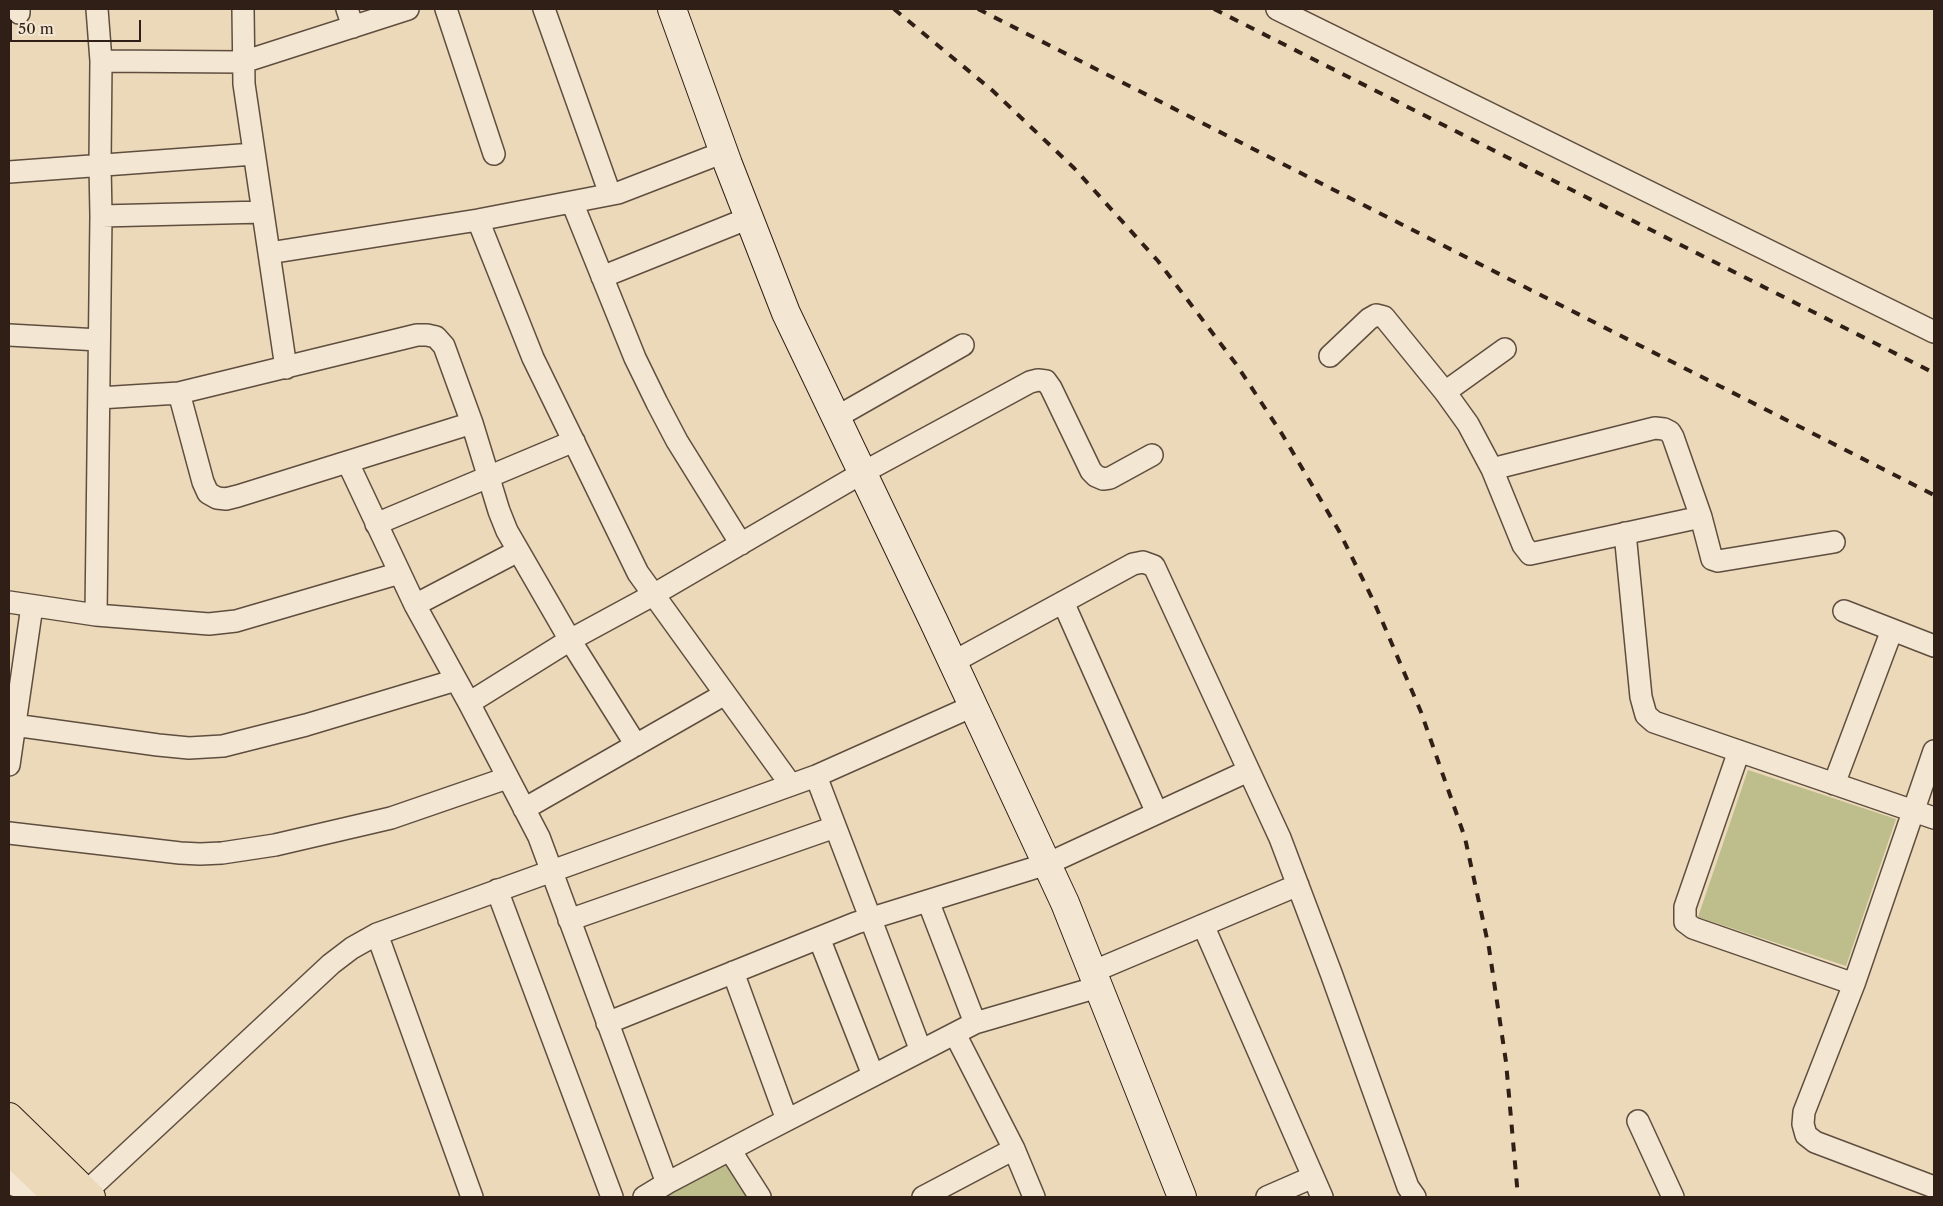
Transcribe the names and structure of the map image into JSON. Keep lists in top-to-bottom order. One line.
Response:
{"scale_bar":"50 m"}
